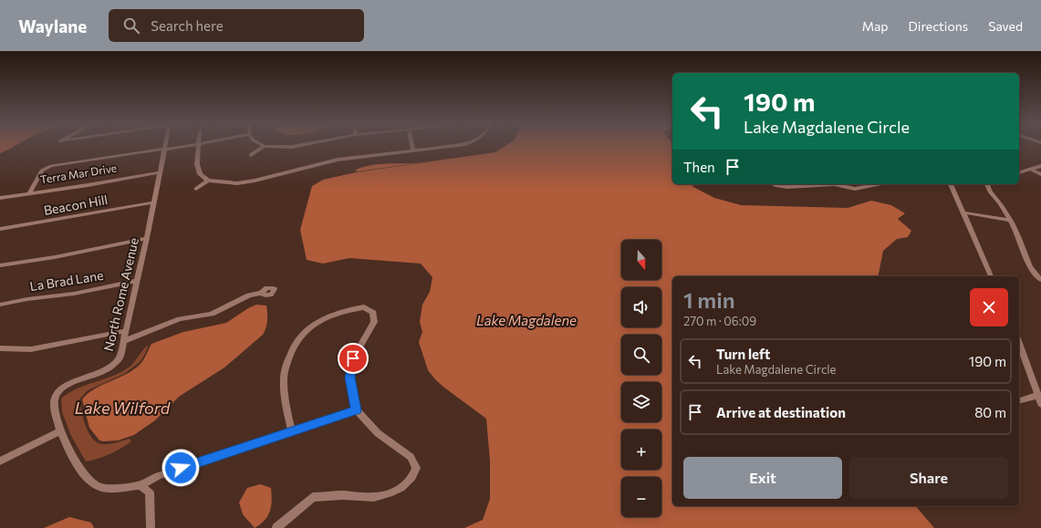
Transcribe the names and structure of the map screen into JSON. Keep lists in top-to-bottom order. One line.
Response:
{"streets":{"street":["Terra Mar Drive","Beacon Hill","La Brad Lane","North Rome Avenue"]},"crossings":[["Terra Mar Drive","North Rome Avenue"],["Beacon Hill","North Rome Avenue"],["La Brad Lane","North Rome Avenue"]],"water":["Lake Magdalene","Lake Wilford"],"north":"bottom","page":{"header":"Waylane","search":"Search here","nav":["Map","Directions","Saved"],"turn":["190 m","Lake Magdalene Circle"],"then":"Then","map_buttons":["+","−"],"heading":["1 min","270 m · 06:09"],"list":[{"name":"Turn left","note":"Lake Magdalene Circle","value":"190 m"},{"name":"Arrive at destination","value":"80 m"}],"buttons":["Exit","Share"]}}
